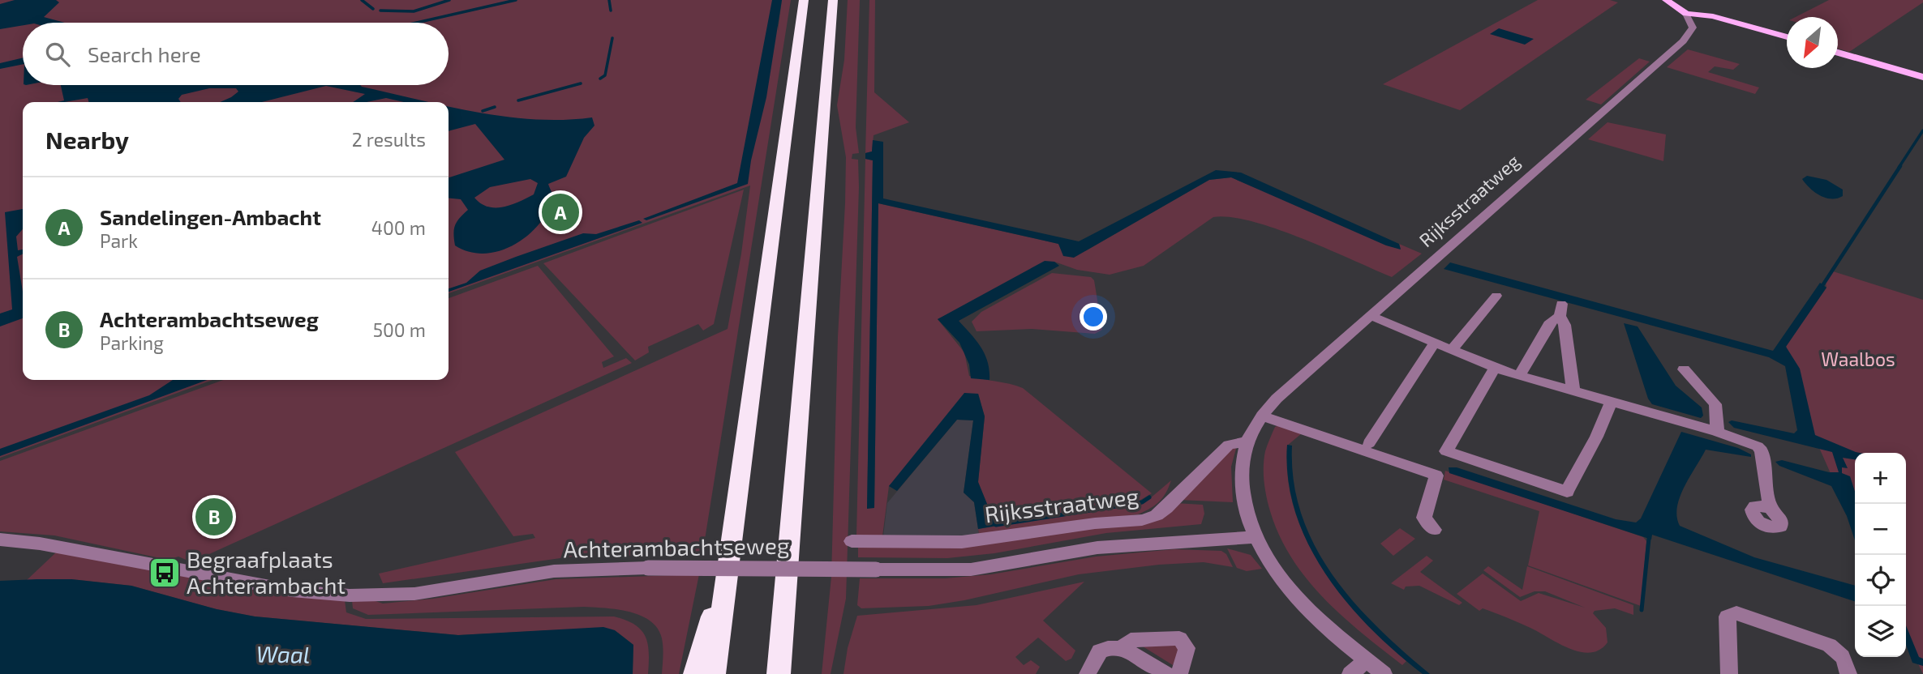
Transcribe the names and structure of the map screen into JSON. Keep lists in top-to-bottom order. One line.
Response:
{"streets":{"street":["Rijksstraatweg","Achterambachtseweg"]},"crossings":[["Rijksstraatweg","Achterambachtseweg"]],"water":["Waal"],"parks":["Waalbos"],"places":{"bus stop":["Begraafplaats Achterambacht"]},"north":"bottom left","page":{"search":"Search here","heading":["Nearby","2 results"],"list":[{"mark":"A","name":"Sandelingen-Ambacht","note":"Park","value":"400 m"},{"mark":"B","name":"Achterambachtseweg","note":"Parking","value":"500 m"}],"pins":["A","B"],"map_buttons":["+","−"]}}
